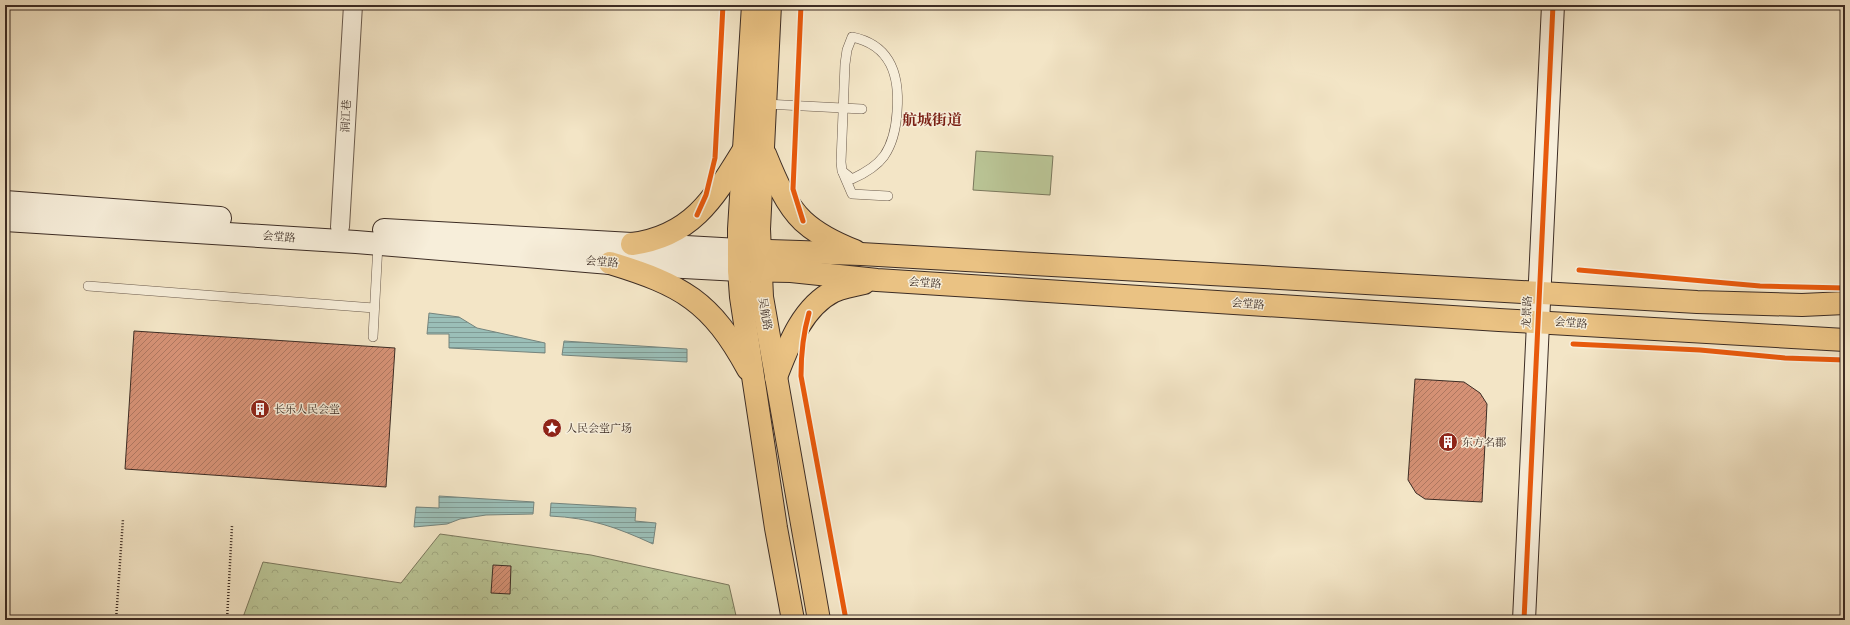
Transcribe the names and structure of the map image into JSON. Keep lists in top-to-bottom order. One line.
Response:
{"streets":{"main road":["会堂路","龙景路","吴航路"],"street":["洞江巷"]},"crossings":[["洞江巷","会堂路"],["会堂路","龙景路"],["会堂路","吴航路"]],"districts":["航城街道"],"places":{"building":["长乐人民会堂","东方名郡"],"place":["人民会堂广场"]}}
